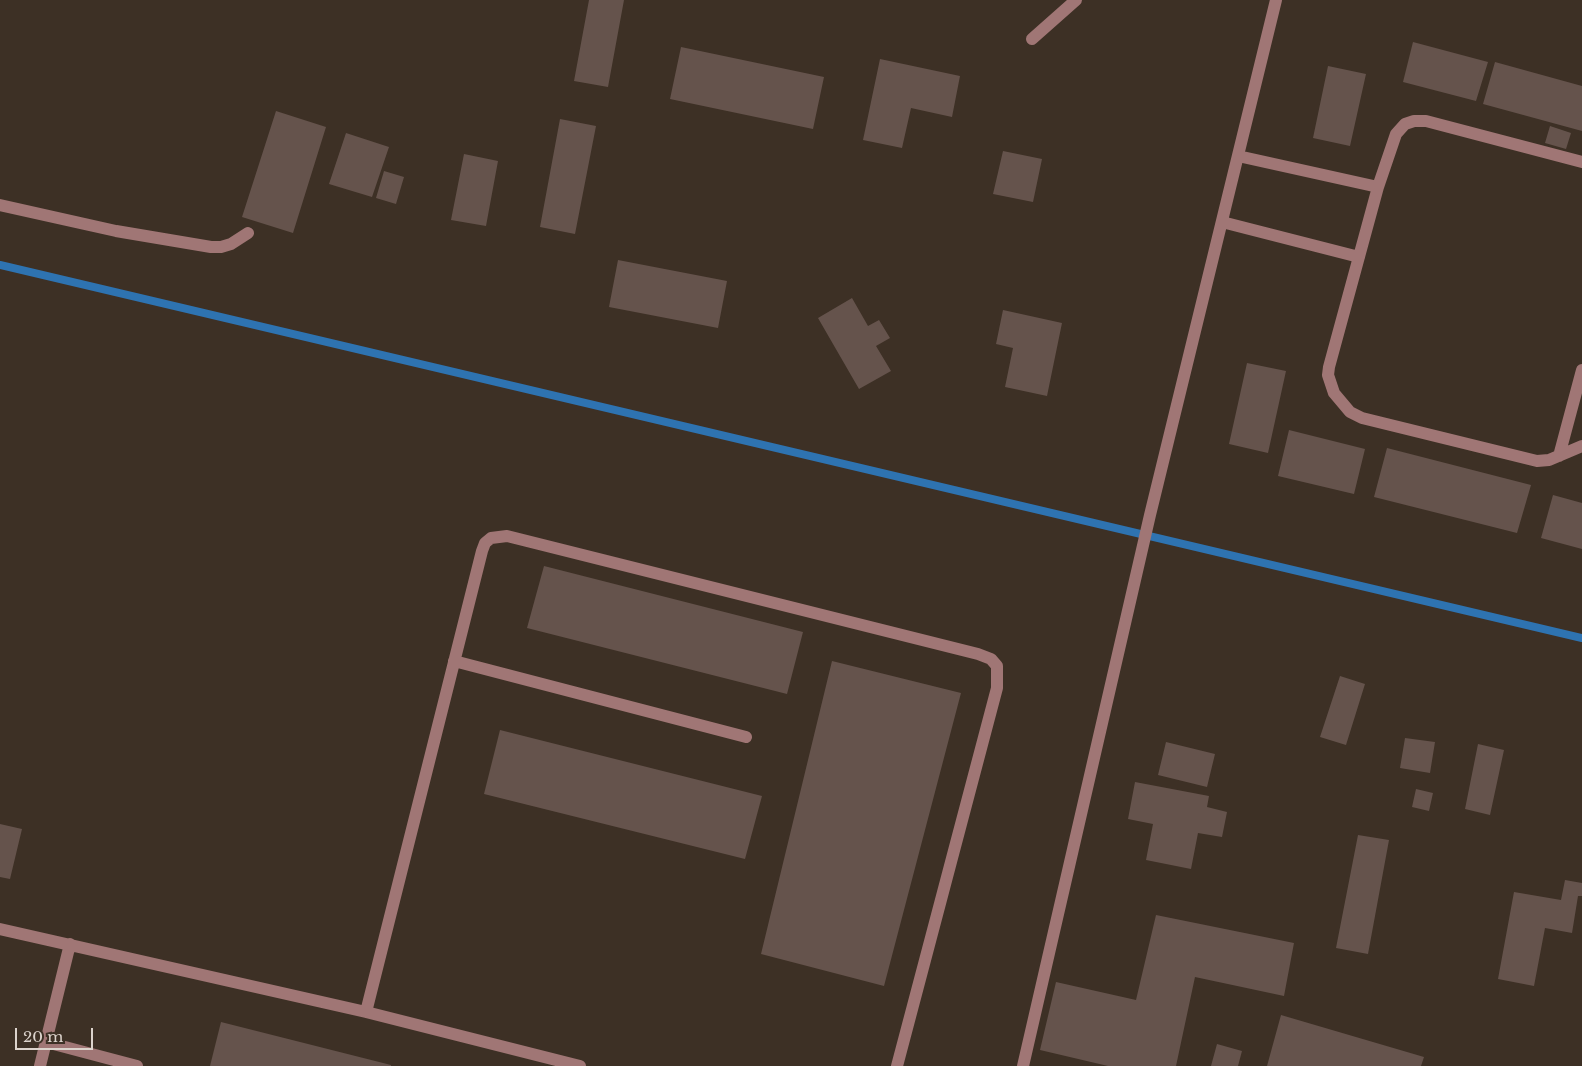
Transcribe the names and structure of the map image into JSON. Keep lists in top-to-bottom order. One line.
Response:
{"scale_bar":"20 m"}
